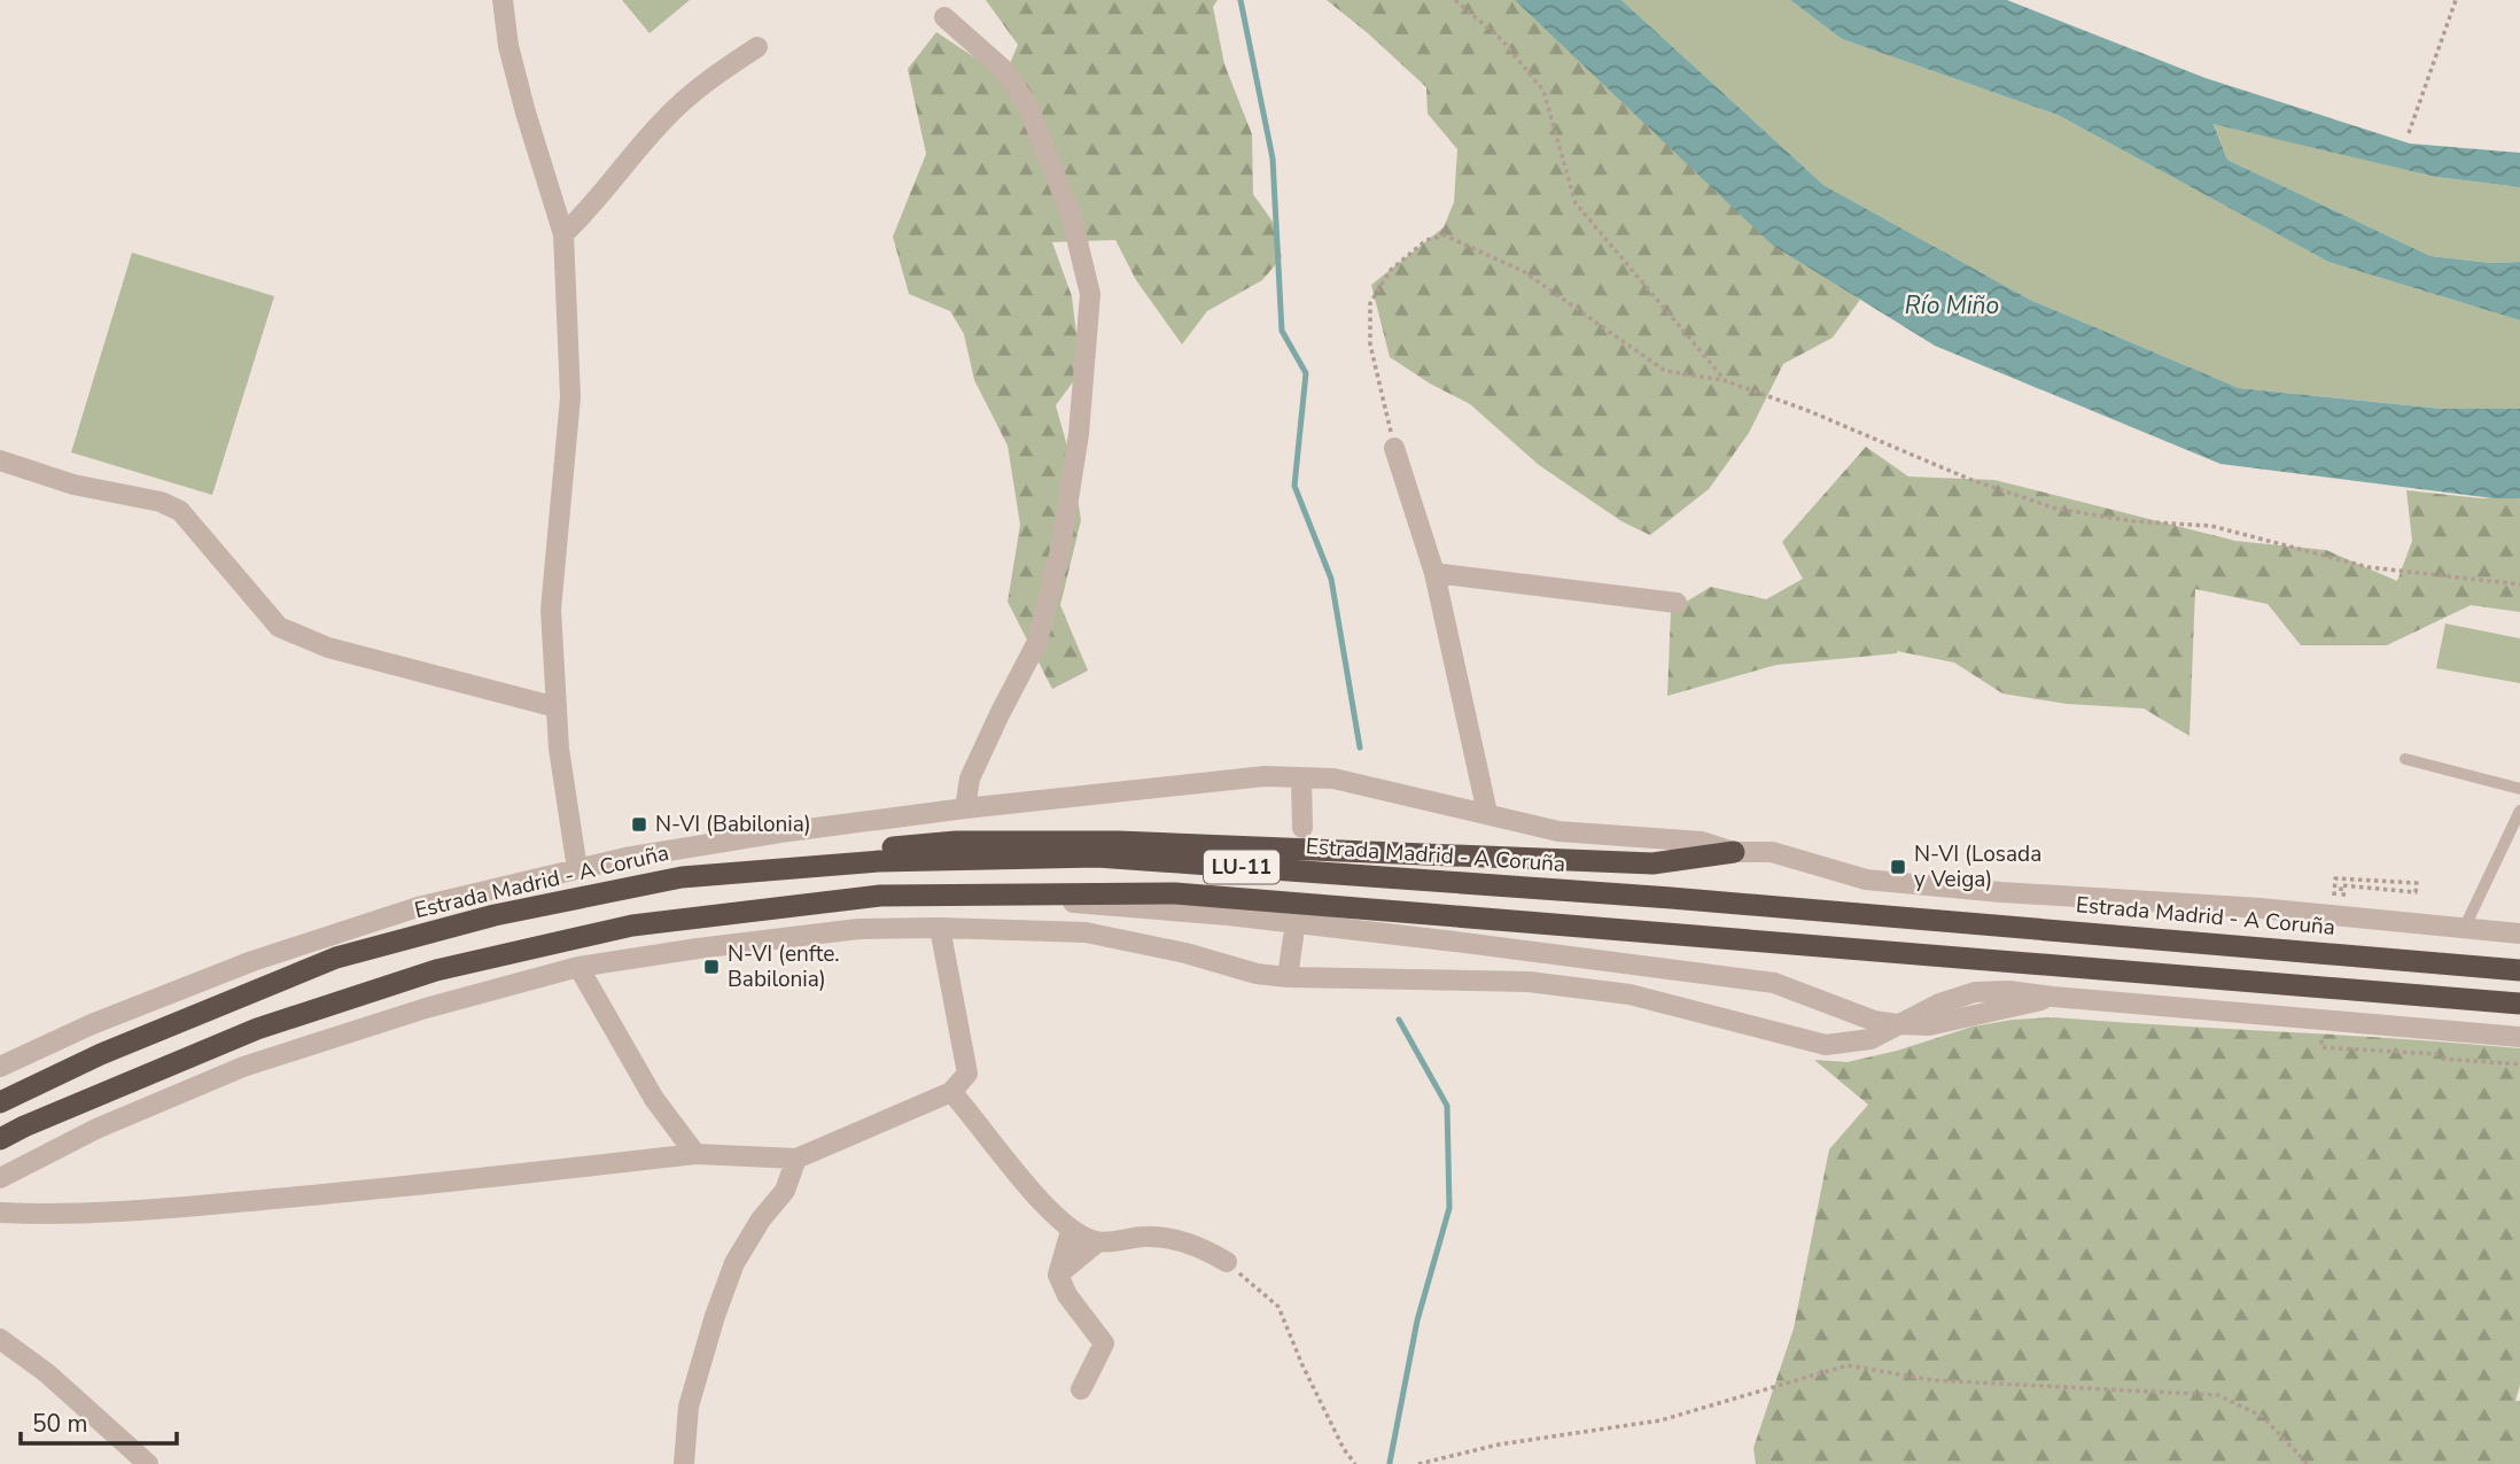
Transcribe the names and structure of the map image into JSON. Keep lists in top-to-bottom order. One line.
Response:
{"streets":{"highway":["Estrada Madrid - A Coruña","LU-11"]},"water":["Río Miño"],"places":{"transit":["N-VI (Babilonia)","N-VI (Losada y Veiga)","N-VI (enfte. Babilonia)"]},"scale_bar":"50 m"}
